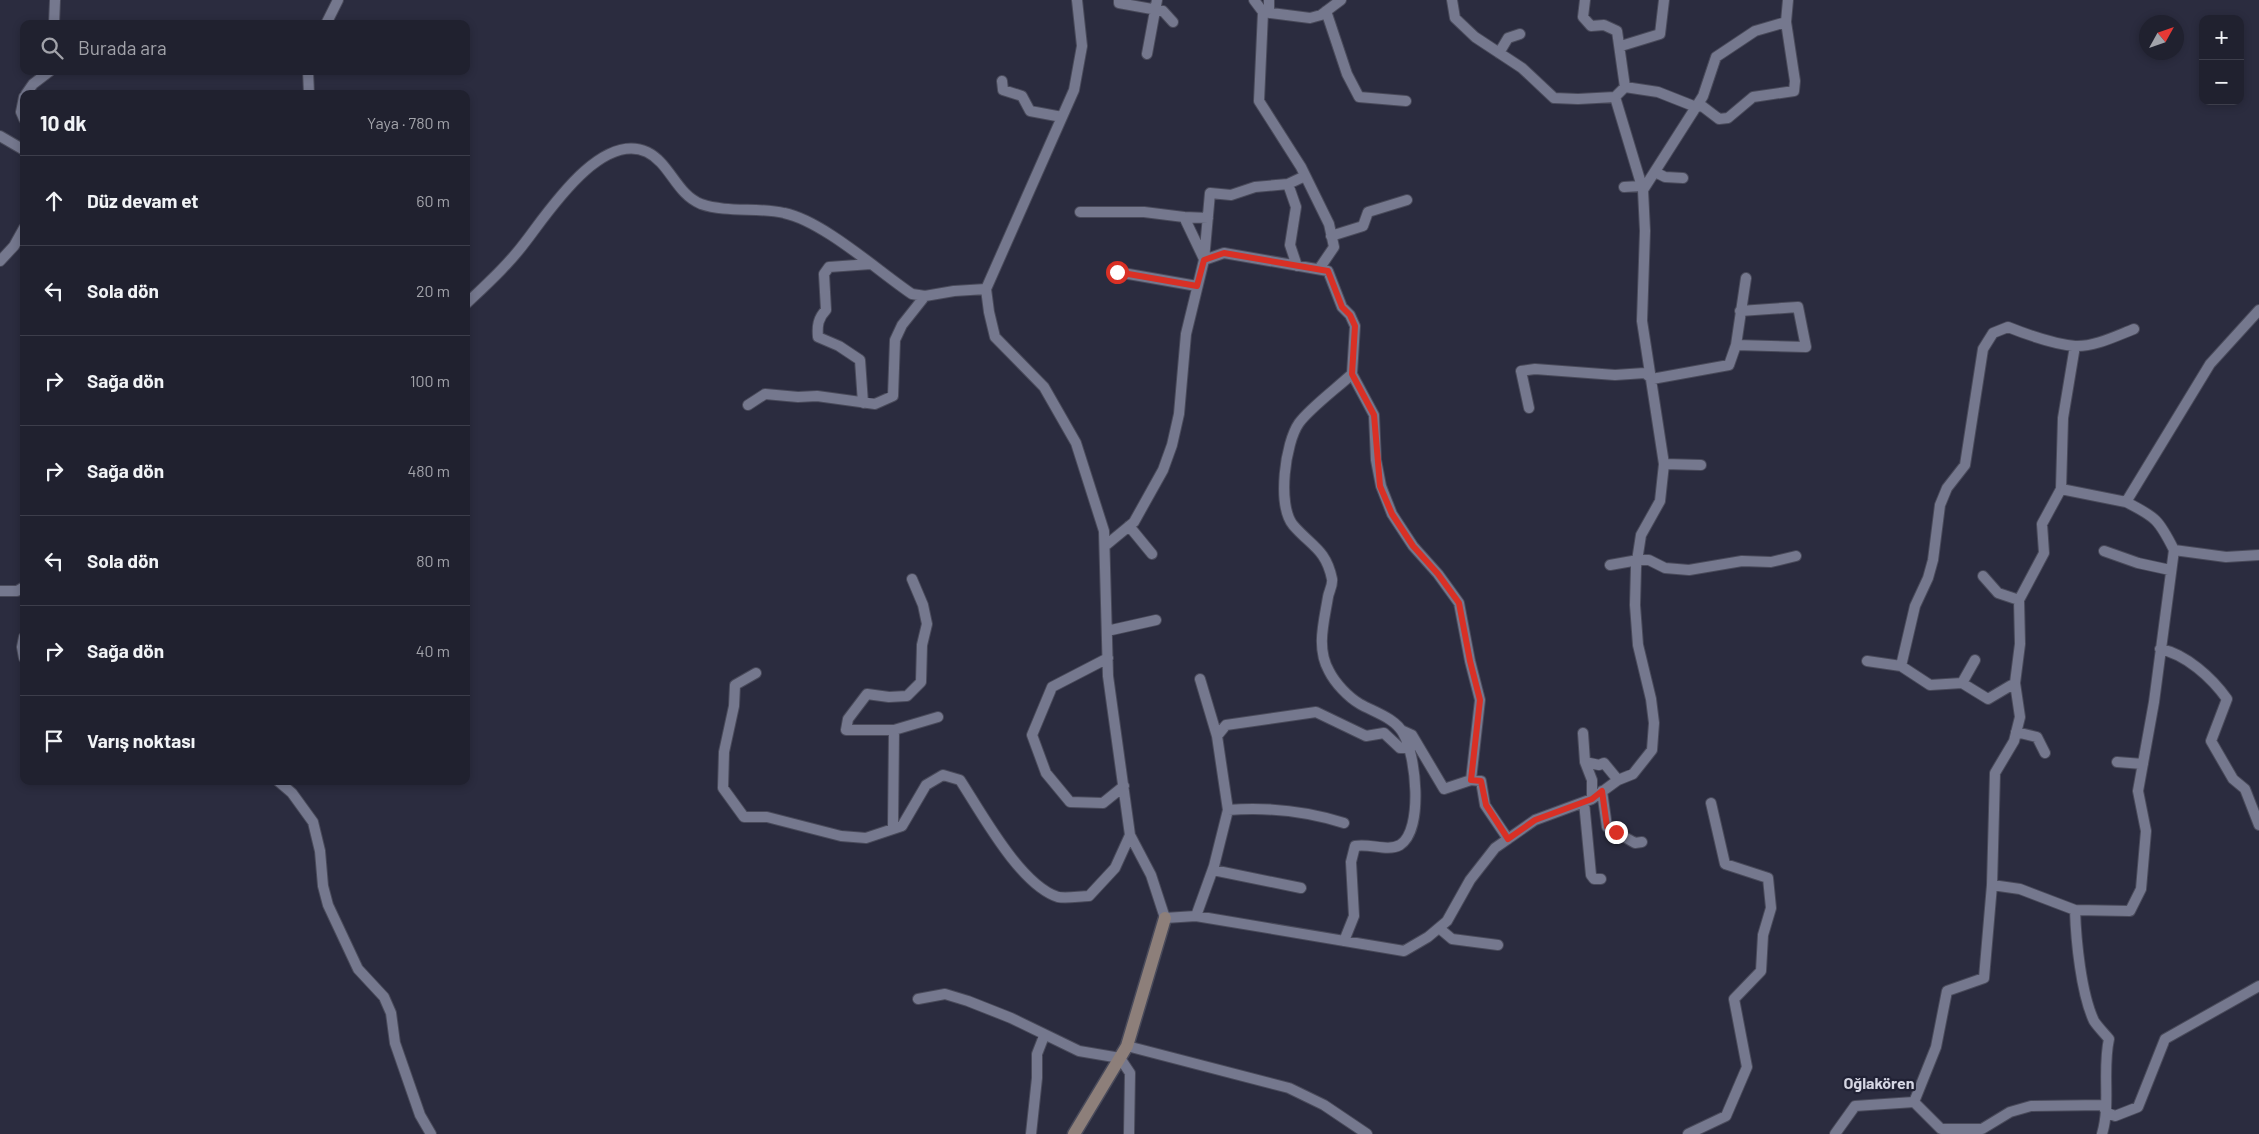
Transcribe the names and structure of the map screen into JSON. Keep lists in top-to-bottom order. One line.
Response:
{"districts":["Oğlakören"],"north":"top right","page":{"map_buttons":["+","−"],"search":"Burada ara","heading":["10 dk","Yaya · 780 m"],"list":[["Düz devam et","60 m"],["Sola dön","20 m"],["Sağa dön","100 m"],["Sağa dön","480 m"],["Sola dön","80 m"],["Sağa dön","40 m"],"Varış noktası"]}}
